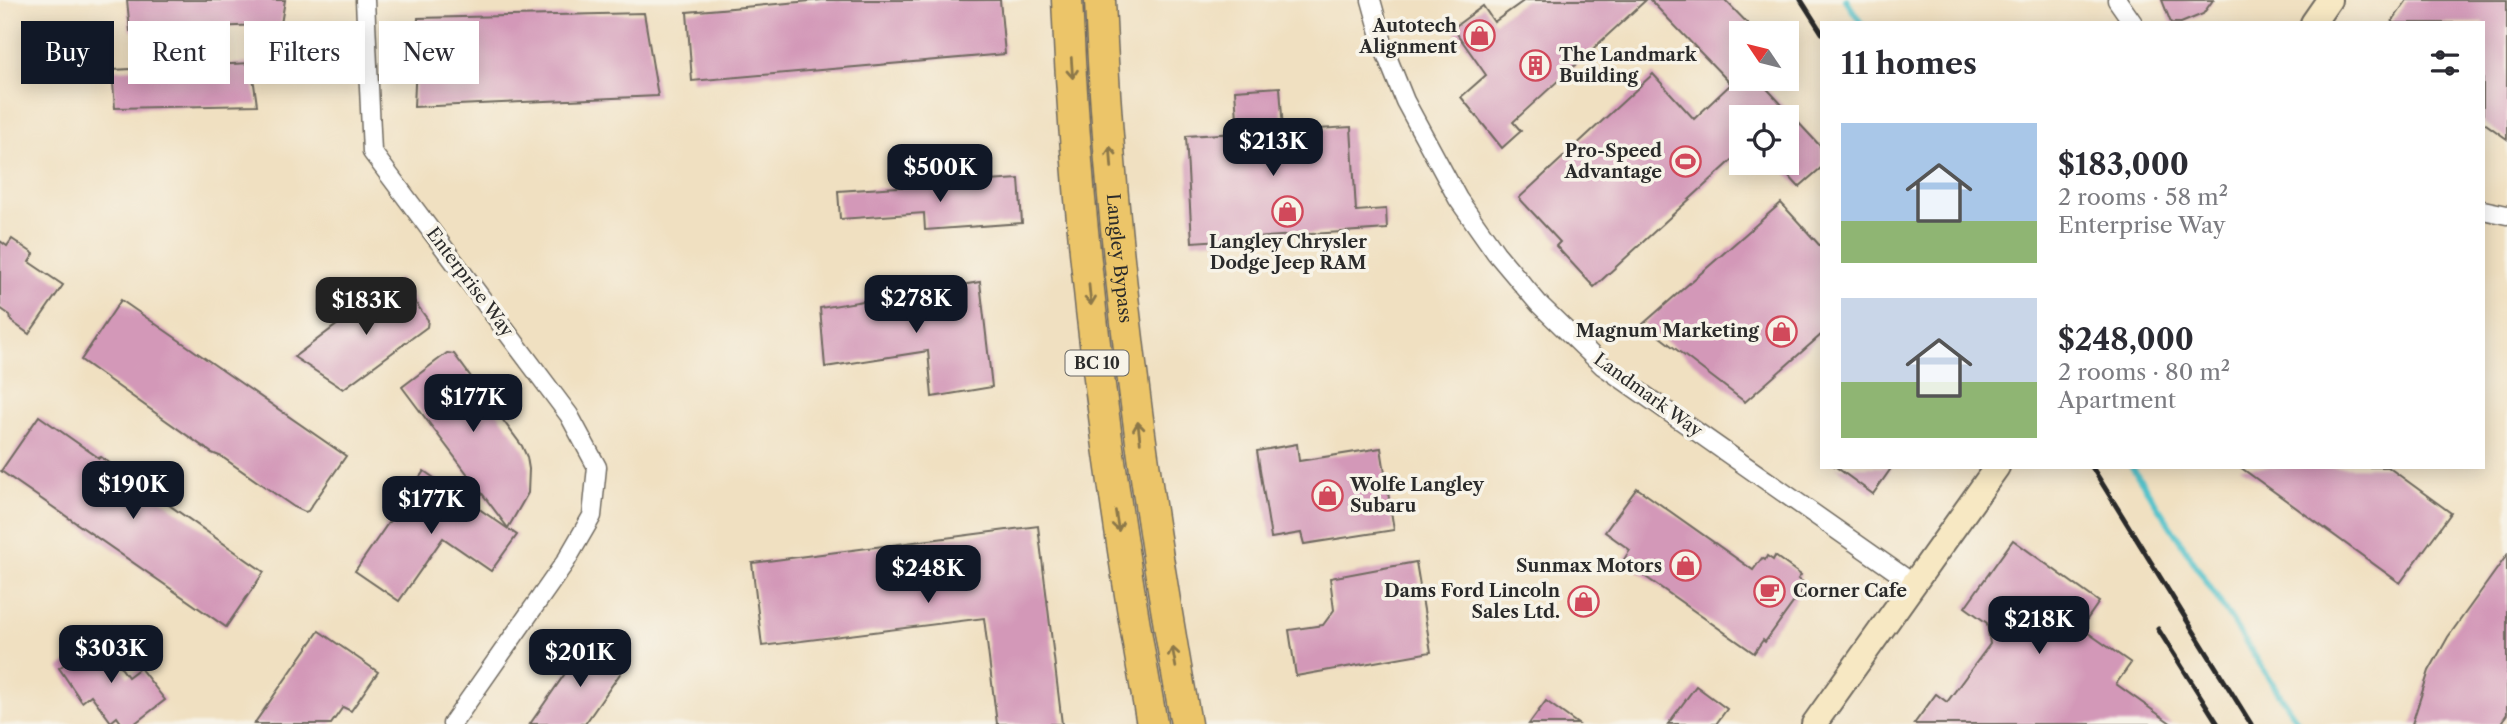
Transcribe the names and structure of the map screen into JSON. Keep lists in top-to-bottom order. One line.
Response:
{"streets":{"highway":["Langley Bypass","BC 10"],"street":["Enterprise Way","Landmark Way"]},"places":{"shop":["Autotech Alignment","Langley Chrysler Dodge Jeep RAM","Magnum Marketing","Wolfe Langley Subaru","Sunmax Motors","Dams Ford Lincoln Sales Ltd."],"building":["The Landmark Building"],"sports":["Pro-Speed Advantage"],"cafe":["Corner Cafe"]},"north":"top left","page":{"chip":["Buy","Rent","Filters","New"],"heading":"11 homes","list":[{"name":"$183,000","note":"2 rooms · 58 m² · Enterprise Way"},{"name":"$248,000","note":"2 rooms · 80 m² · Apartment"}],"price":["$213K","$500K","$278K","$183K","$177K","$190K","$177K","$248K","$218K","$303K","$201K"]}}
